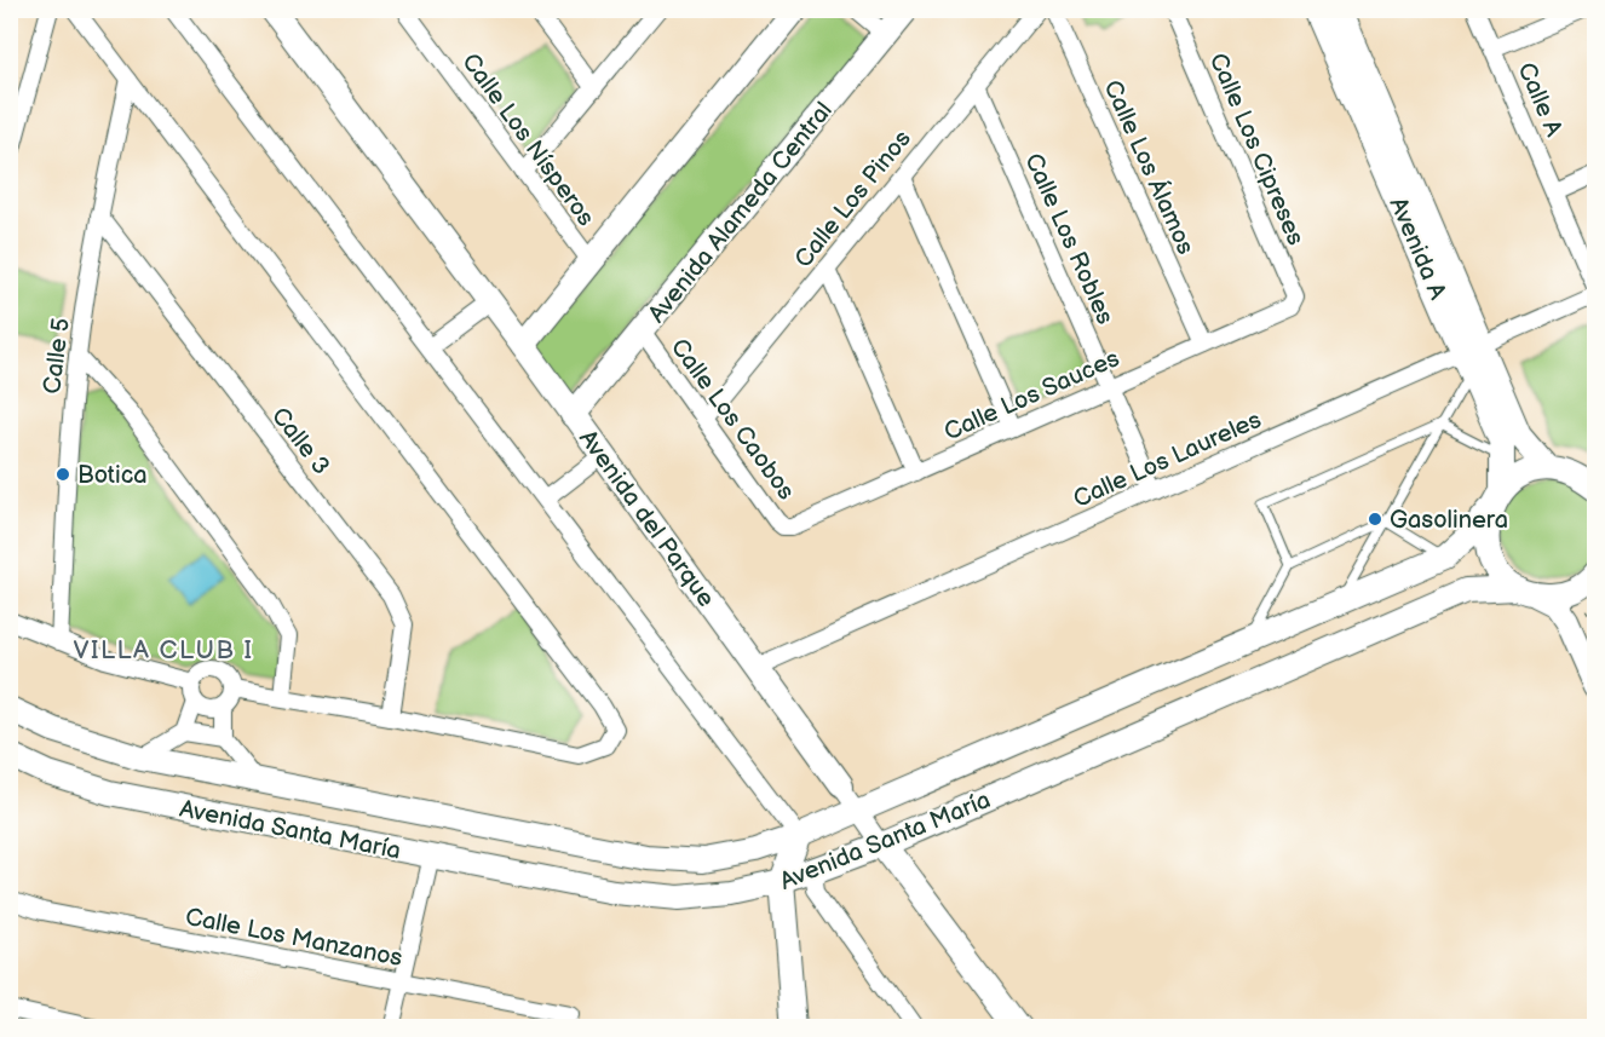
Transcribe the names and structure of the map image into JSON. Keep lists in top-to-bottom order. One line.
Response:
{"streets":{"main road":["Avenida Alameda Central","Avenida A","Avenida del Parque","Avenida Santa María"],"street":["Calle A","Calle Los Nísperos","Calle Los Cipreses","Calle Los Álamos","Calle Los Pinos","Calle Los Robles","Calle 5","Calle Los Sauces","Calle Los Caobos","Calle 3","Calle Los Laureles","Calle Los Manzanos"]},"crossings":[["Calle Los Cipreses","Calle Los Sauces"],["Calle Los Álamos","Calle Los Sauces"],["Calle Los Pinos","Calle Los Robles"],["Calle Los Pinos","Calle Los Caobos"],["Avenida Alameda Central","Calle Los Caobos"],["Avenida Alameda Central","Avenida del Parque"],["Calle Los Robles","Calle Los Sauces"],["Calle Los Robles","Calle Los Laureles"],["Avenida A","Calle Los Laureles"],["Avenida A","Avenida Santa María"],["Calle 5","Calle 3"],["Calle Los Sauces","Calle Los Caobos"],["Calle Los Laureles","Avenida del Parque"],["Avenida del Parque","Avenida Santa María"]],"districts":["VILLA CLUB I"],"places":["Botica","Gasolinera"]}
